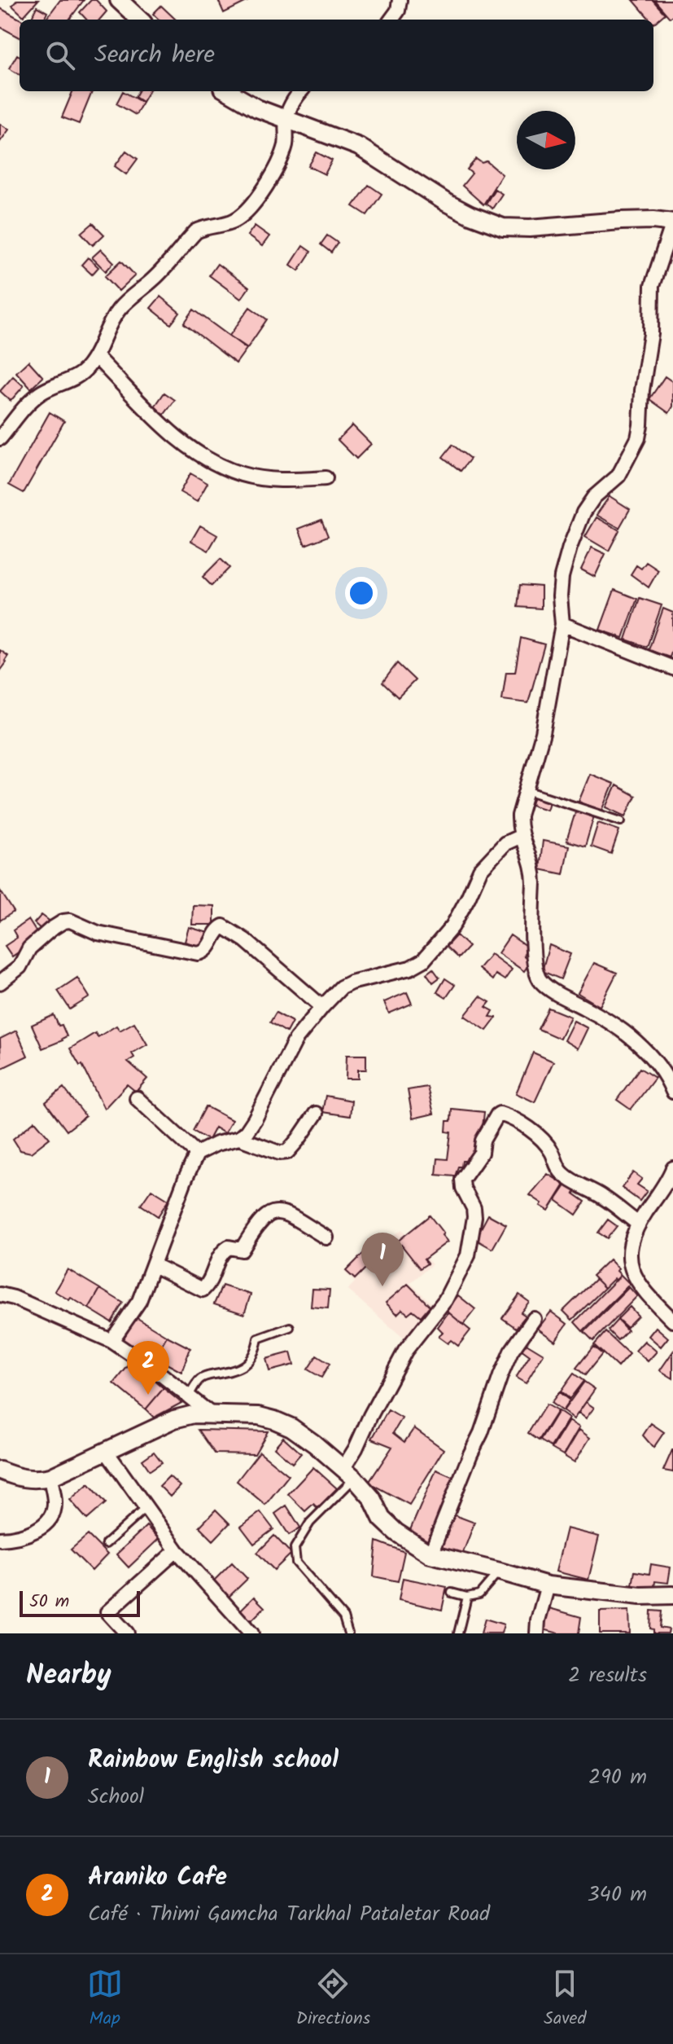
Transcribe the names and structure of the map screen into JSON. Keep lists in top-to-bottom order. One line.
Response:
{"scale_bar":"50 m","north":"right","page":{"search":"Search here","pins":["1","2"],"scale":"50 m","heading":["Nearby","2 results"],"list":[{"mark":"1","name":"Rainbow English school","note":"School","value":"290 m"},{"mark":"2","name":"Araniko Cafe","note":"Café · Thimi Gamcha Tarkhal Pataletar Road","value":"340 m"}],"nav":["Map","Directions","Saved"]}}
